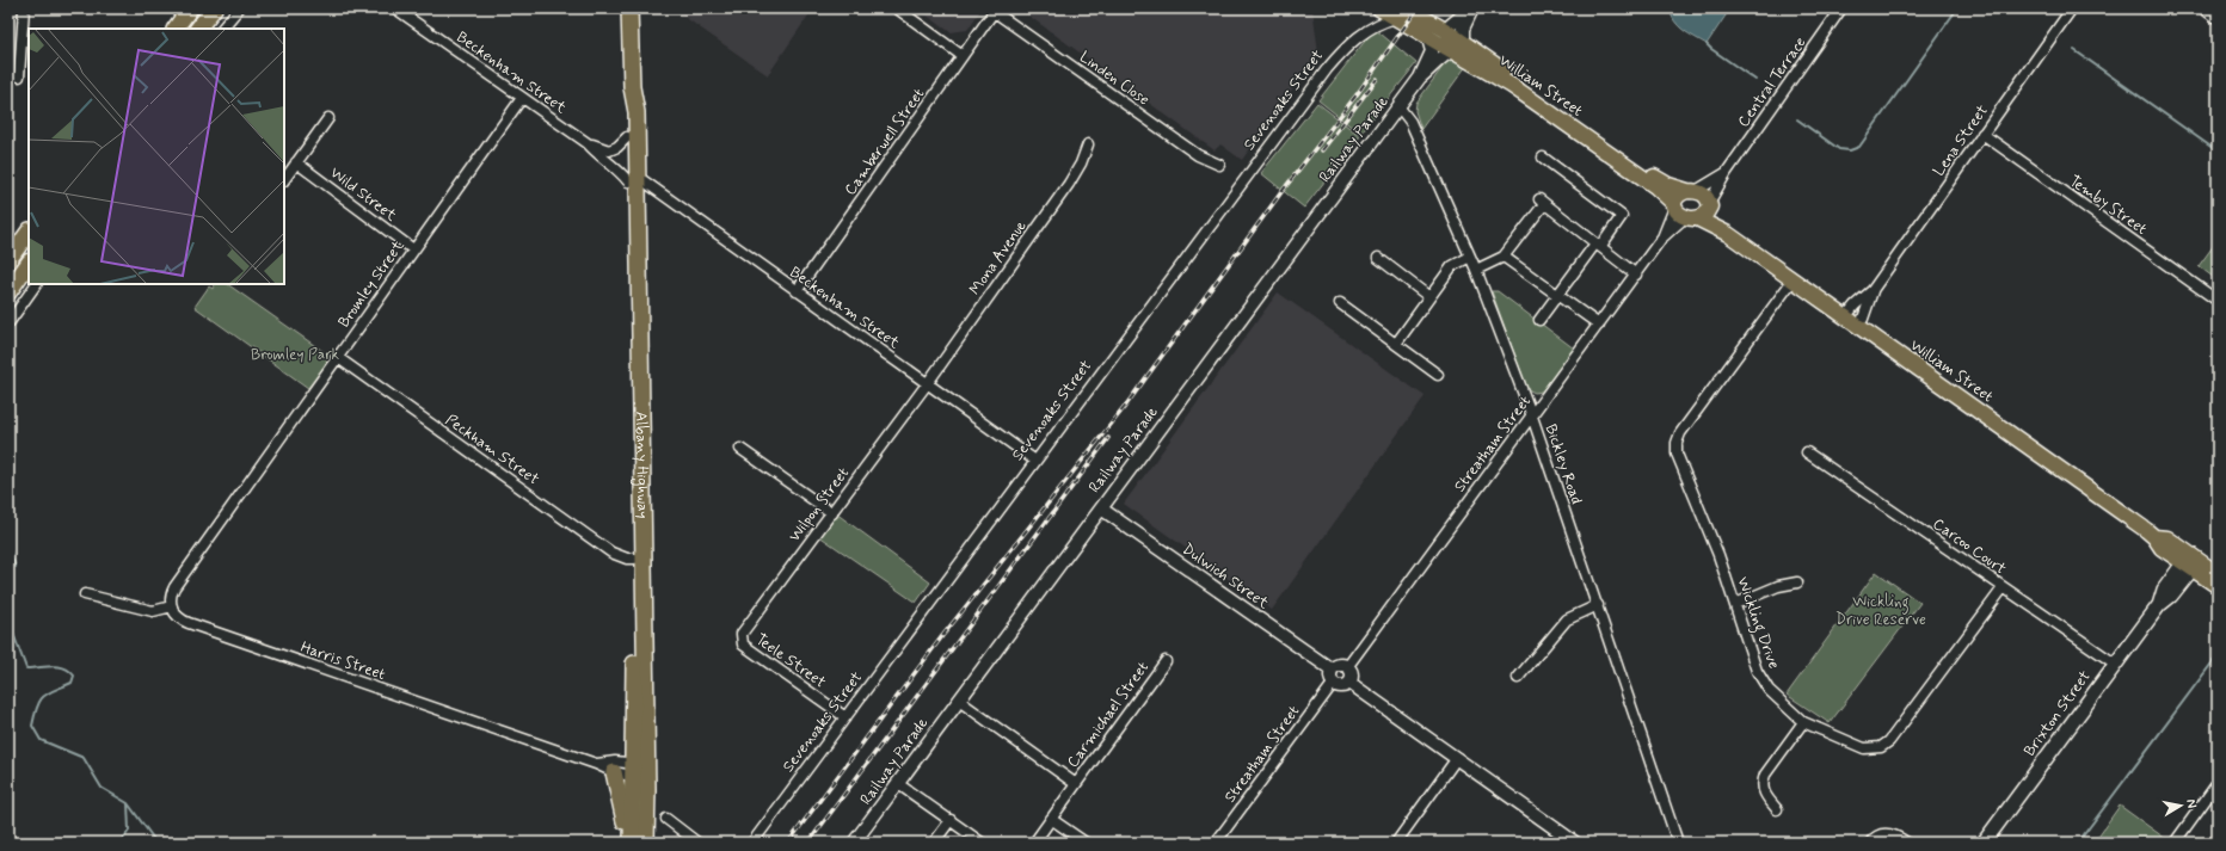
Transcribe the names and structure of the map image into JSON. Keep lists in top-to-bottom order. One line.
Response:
{"streets":{"highway":["Albany Highway"],"main road":["William Street","Brixton Street"],"street":["Beckenham Street","Linden Close","Central Terrace","Sevenoaks Street","Railway Parade","Lena Street","Camberwell Street","Wild Street","Temby Street","Mona Avenue","Bromley Street","Streatham Street","Peckham Street","Bickley Road","Wilpon Street","Carcoo Court","Dulwich Street","Wickling Drive","Harris Street","Teele Street","Carmichael Street"]},"crossings":[["Beckenham Street","Sevenoaks Street"],["Beckenham Street","Camberwell Street"],["Beckenham Street","Mona Avenue"],["Beckenham Street","Bromley Street"],["Beckenham Street","Albany Highway"],["Beckenham Street","Wilpon Street"],["Linden Close","Camberwell Street"],["Central Terrace","William Street"],["William Street","Sevenoaks Street"],["William Street","Railway Parade"],["William Street","Lena Street"],["William Street","Streatham Street"],["William Street","Wickling Drive"],["William Street","Brixton Street"],["Sevenoaks Street","Teele Street"],["Railway Parade","Bickley Road"],["Railway Parade","Dulwich Street"],["Railway Parade","Carmichael Street"],["Lena Street","Temby Street"],["Wild Street","Bromley Street"],["Mona Avenue","Wilpon Street"],["Bromley Street","Peckham Street"],["Bromley Street","Harris Street"],["Streatham Street","Bickley Road"],["Streatham Street","Dulwich Street"],["Peckham Street","Albany Highway"],["Albany Highway","Harris Street"],["Wilpon Street","Teele Street"],["Carcoo Court","Wickling Drive"],["Carcoo Court","Brixton Street"]],"parks":["Bromley Park","Wickling Drive Reserve"],"north":"right"}
